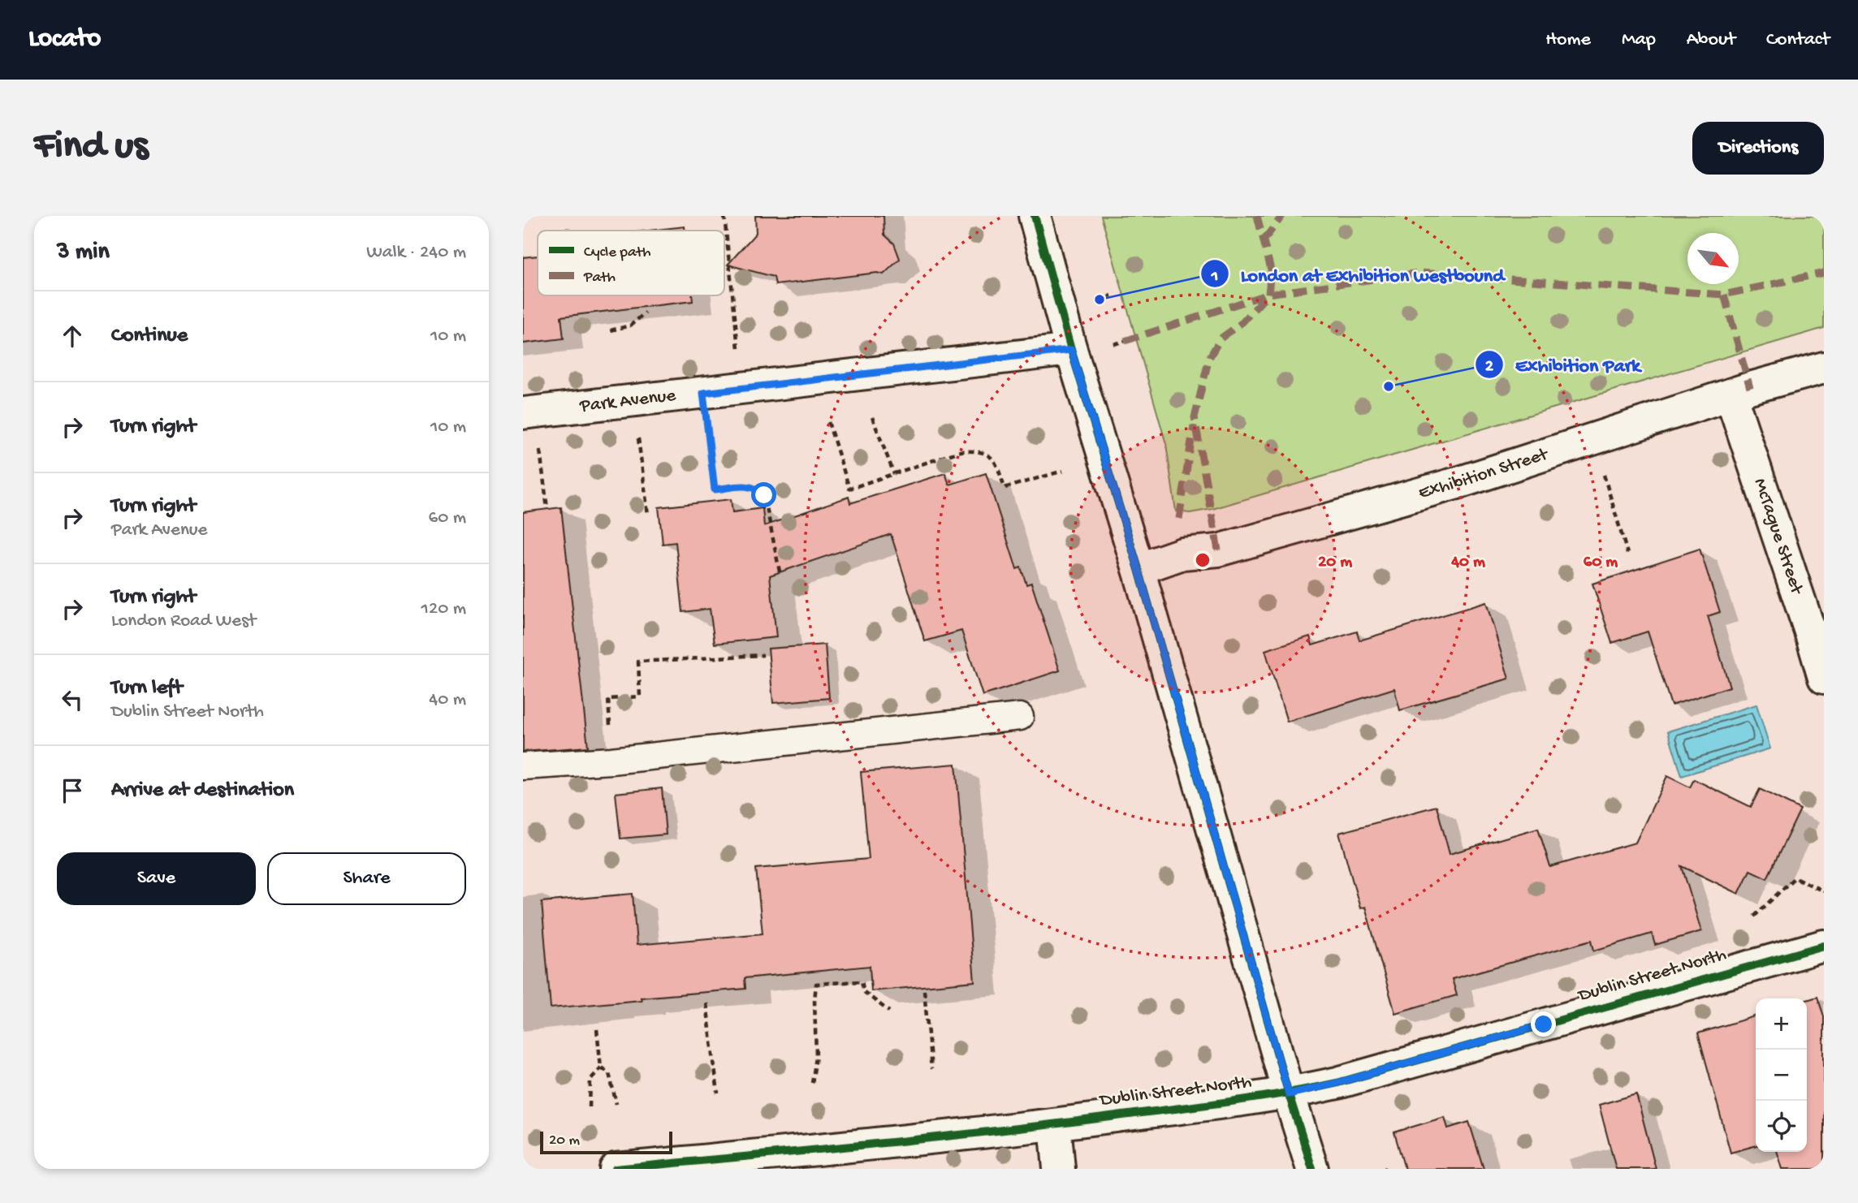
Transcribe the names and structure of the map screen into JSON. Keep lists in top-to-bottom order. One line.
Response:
{"streets":{"street":["Park Avenue","Exhibition Street","McTague Street","Dublin Street North"]},"crossings":[["Exhibition Street","McTague Street"]],"places":["London at Exhibition westbound","Exhibition Park"],"legend":["Cycle path","Path"],"scale_bar":"20 m","north":"bottom right","page":{"header":"Locato","nav":["Home","Map","About","Contact"],"buttons":["Directions",["Save","Share"]],"title":"Find us","heading":["3 min","Walk · 240 m"],"list":[["Continue","10 m"],["Turn right","10 m"],["Turn right","Park Avenue","60 m"],["Turn right","London Road West","120 m"],["Turn left","Dublin Street North","40 m"],"Arrive at destination"],"map_buttons":["+","−"],"scale":"20 m"},"rings":["20 m","40 m","60 m"]}
